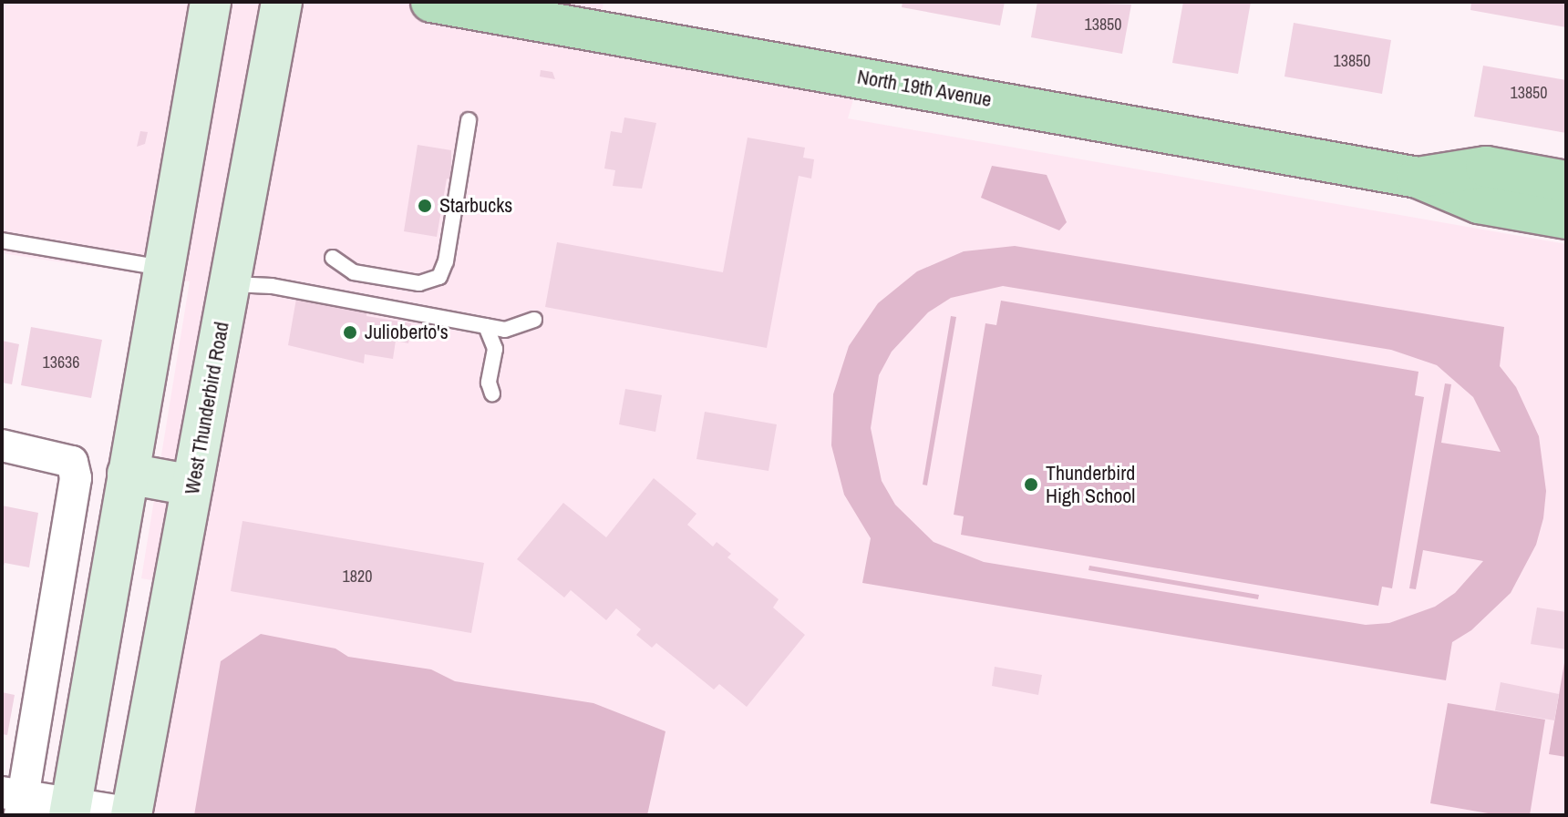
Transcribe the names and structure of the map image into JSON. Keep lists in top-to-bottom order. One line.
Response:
{"streets":{"main road":["North 19th Avenue","West Thunderbird Road"]},"places":["Starbucks","Julioberto's","Thunderbird High School"],"house_numbers":["13850","13850","13850","13636","1820"]}
